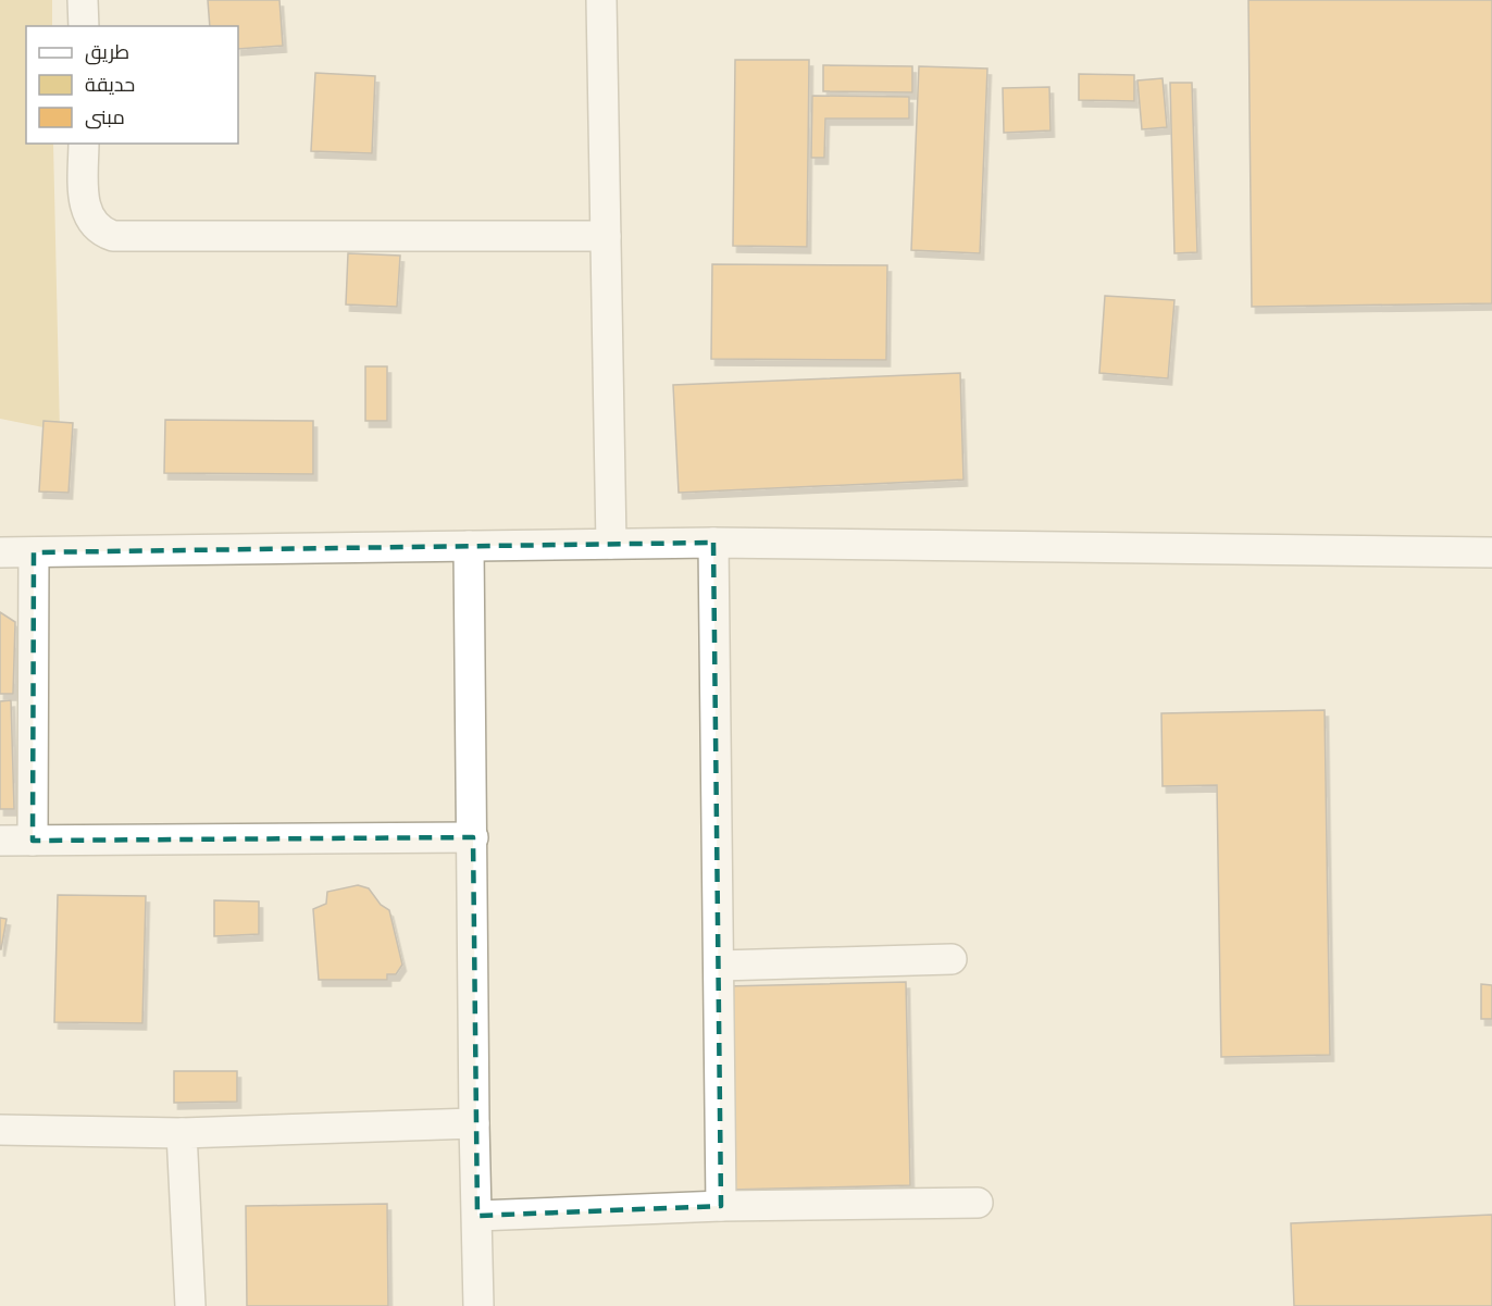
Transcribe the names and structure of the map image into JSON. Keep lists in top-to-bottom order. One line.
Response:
{"legend":["طريق","حديقة","مبنى"]}
